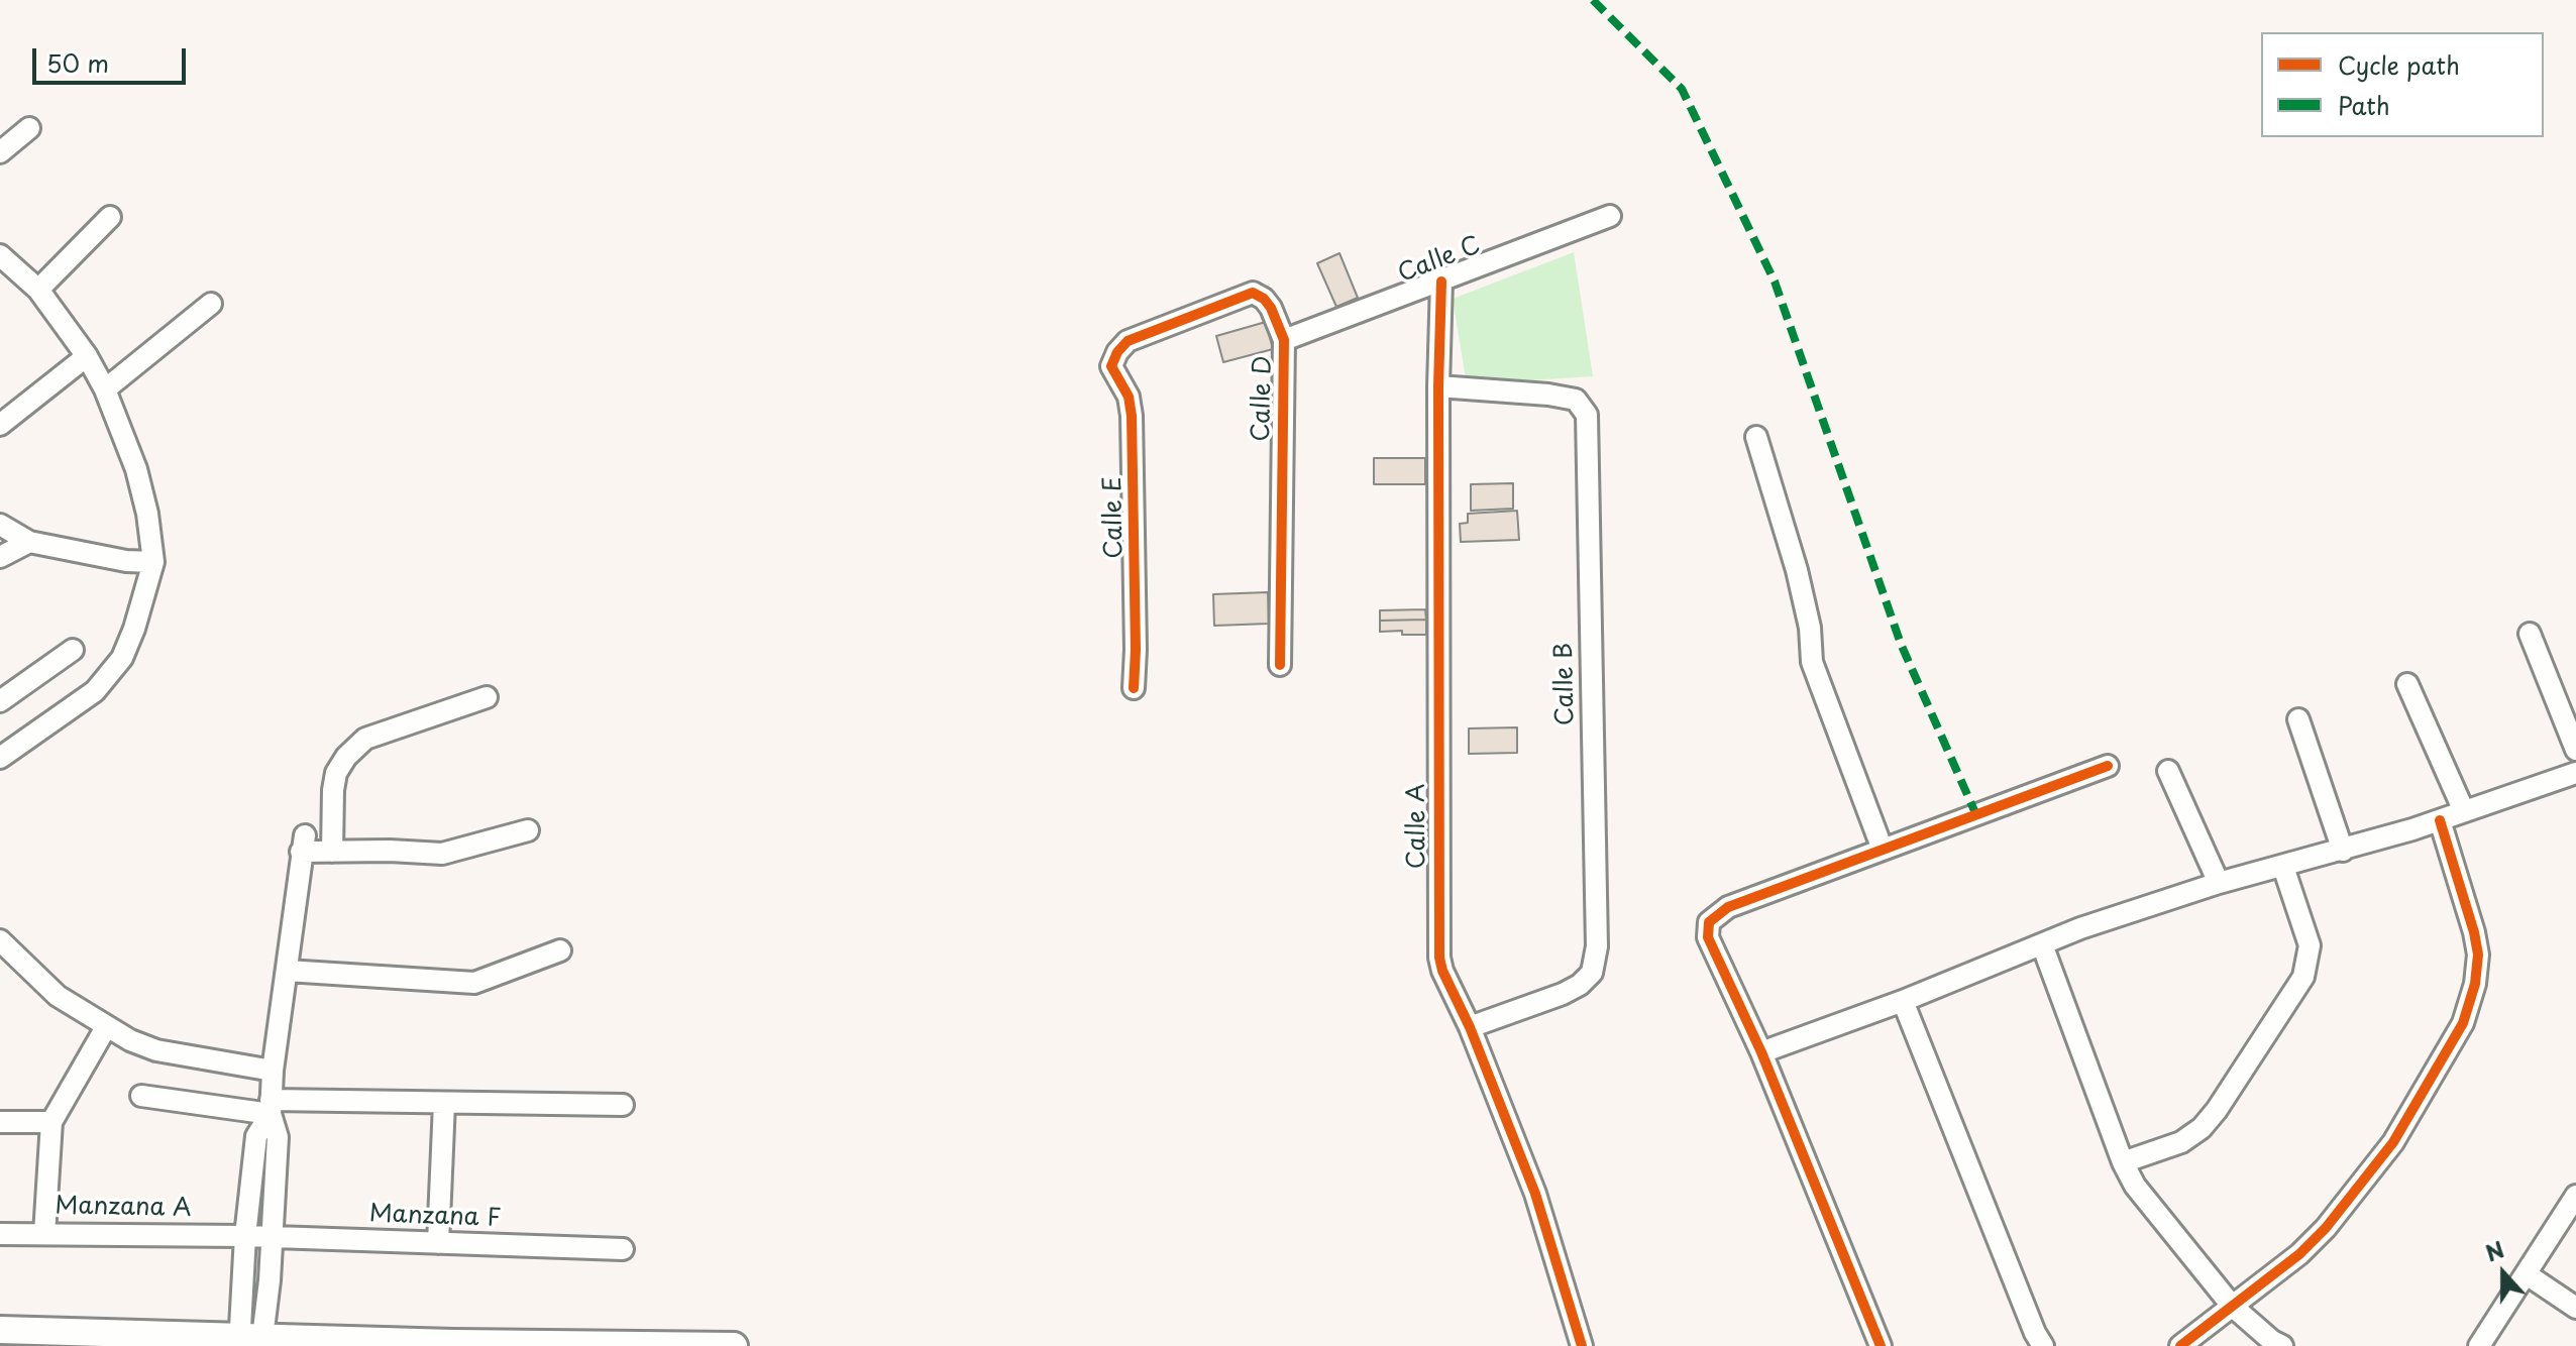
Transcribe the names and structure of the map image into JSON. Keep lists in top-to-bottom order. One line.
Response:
{"streets":{"street":["Calle C","Calle D","Calle E","Calle B","Calle A","Manzana A","Manzana F"]},"crossings":[["Calle C","Calle D"],["Calle C","Calle A"],["Calle D","Calle E"],["Calle B","Calle A"],["Manzana A","Manzana F"]],"legend":["Cycle path","Path"],"scale_bar":"50 m","north":"top"}
